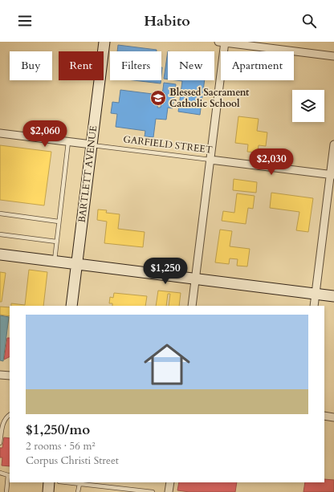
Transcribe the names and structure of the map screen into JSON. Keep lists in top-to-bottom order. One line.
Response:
{"streets":{"main road":["BARTLETT AVENUE"],"street":["GARFIELD STREET"]},"crossings":[["GARFIELD STREET","BARTLETT AVENUE"]],"places":{"school or university":["Blessed Sacrament Catholic School"]},"page":{"header":"Habito","chip":["Buy","Rent","Filters","New","Apartment"],"price":["$2,060","$2,030","$1,250"],"list":[{"name":"$1,250/mo","note":"2 rooms · 56 m² · Corpus Christi Street"}]}}
